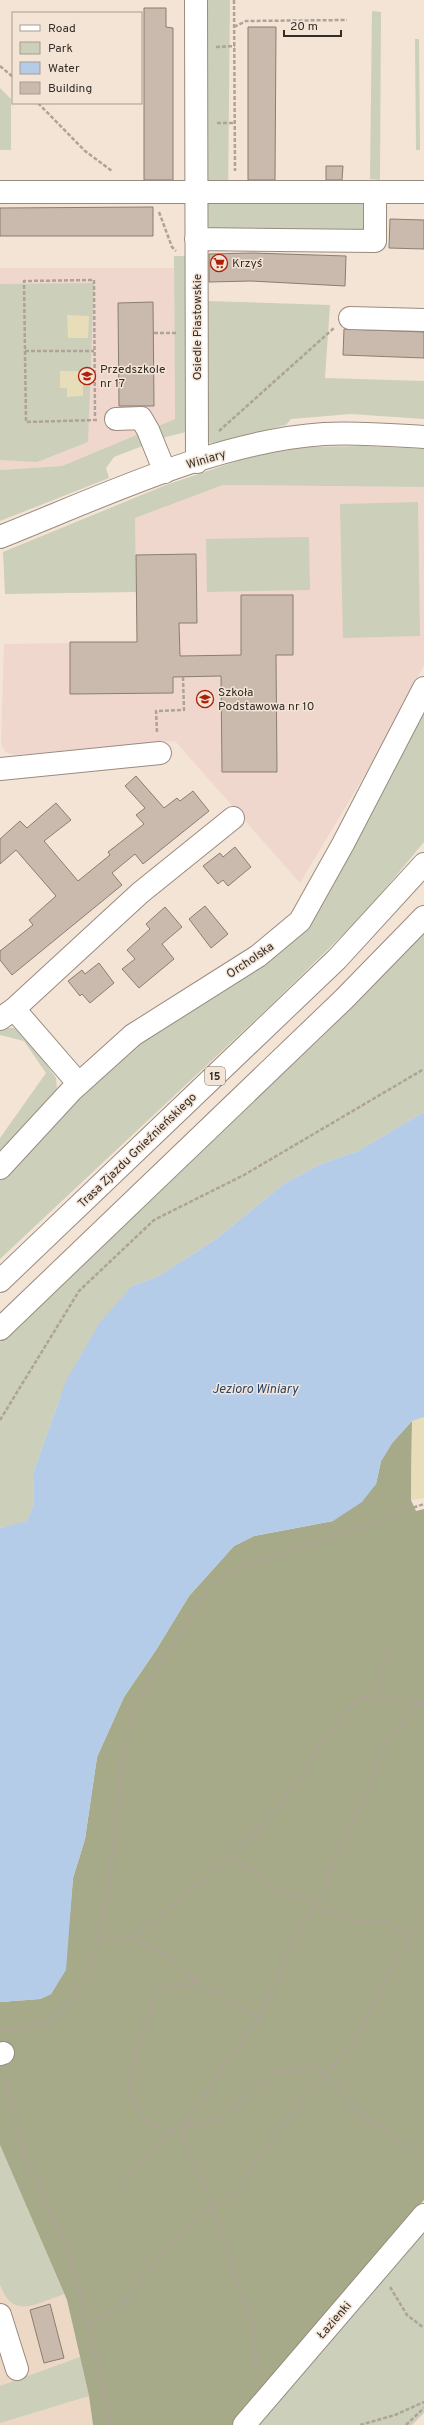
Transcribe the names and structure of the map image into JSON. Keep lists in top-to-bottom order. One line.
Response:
{"streets":{"street":["Osiedle Piastowskie","Winiary","Orcholska","15","Trasa Zjazdu Gnieźnieńskiego","Łazienki"]},"crossings":[["Osiedle Piastowskie","Winiary"]],"water":["Jezioro Winiary"],"places":{"supermarket":["Krzyś"],"school or university":["Przedszkole nr 17","Szkoła Podstawowa nr 10"]},"legend":["Road","Park","Water","Building"],"scale_bar":"20 m"}
